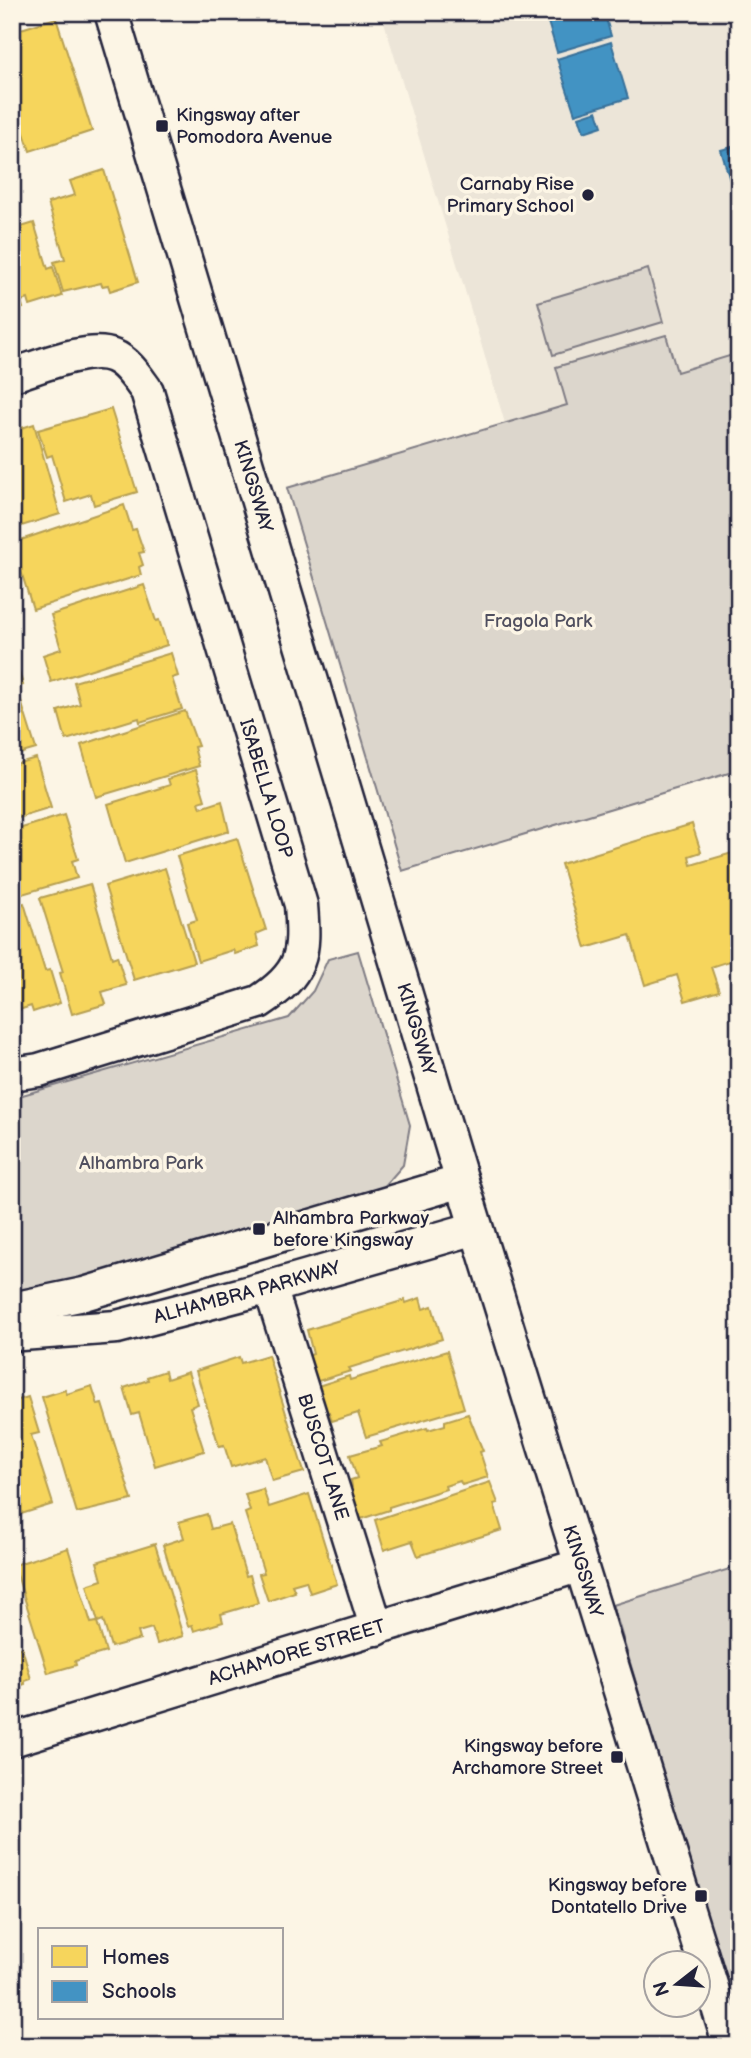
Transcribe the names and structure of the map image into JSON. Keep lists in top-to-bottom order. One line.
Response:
{"streets":{"street":["KINGSWAY","ISABELLA LOOP","ALHAMBRA PARKWAY","BUSCOT LANE","ACHAMORE STREET"]},"crossings":[["KINGSWAY","ALHAMBRA PARKWAY"],["KINGSWAY","ACHAMORE STREET"],["ALHAMBRA PARKWAY","BUSCOT LANE"],["BUSCOT LANE","ACHAMORE STREET"]],"parks":["Fragola Park","Alhambra Park"],"places":{"transit":["Kingsway after Pomodora Avenue","Alhambra Parkway before Kingsway","Kingsway before Archamore Street","Kingsway before Dontatello Drive"],"other":["Carnaby Rise Primary School"]},"legend":["Homes","Schools"],"north":"left"}
